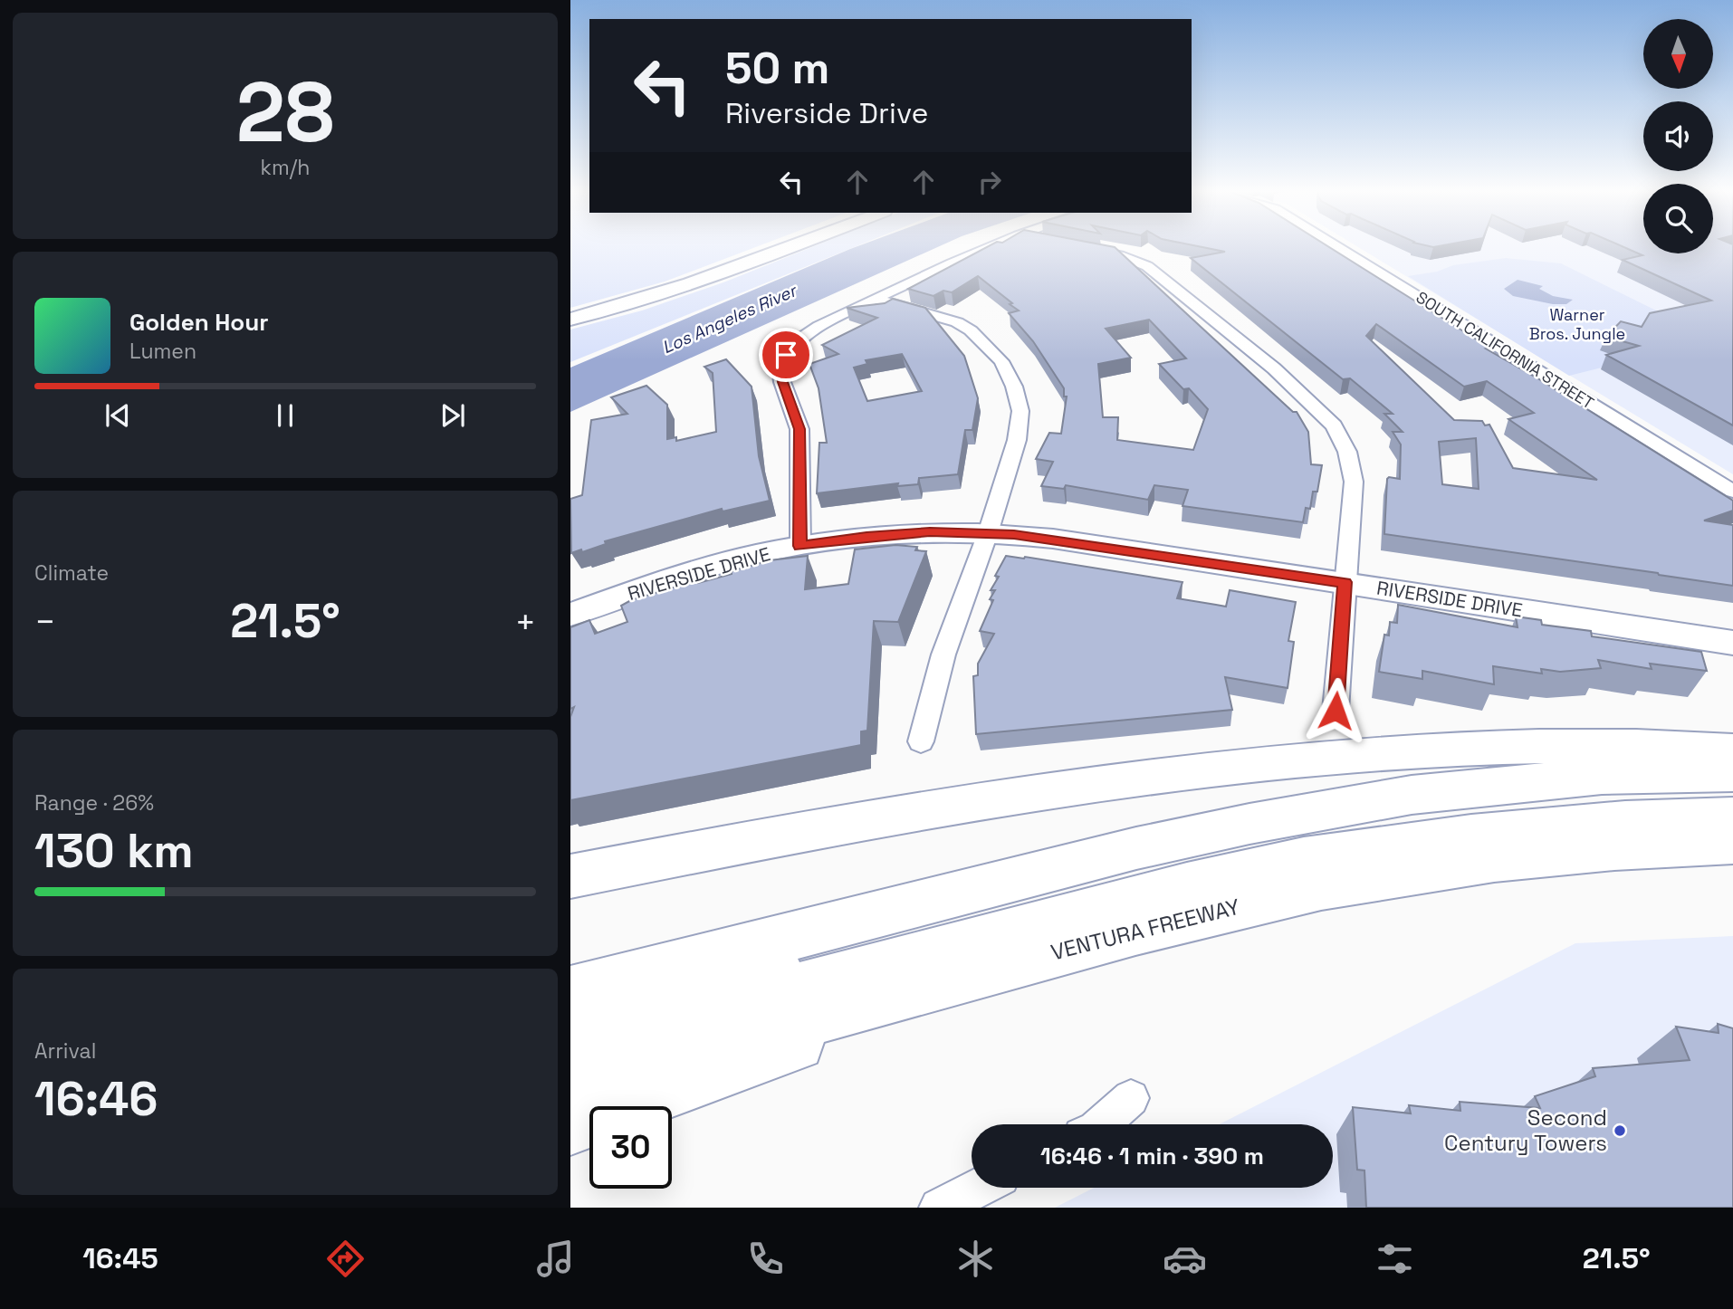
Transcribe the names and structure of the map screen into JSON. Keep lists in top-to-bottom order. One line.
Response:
{"streets":{"highway":["VENTURA FREEWAY"],"main road":["RIVERSIDE DRIVE"],"street":["SOUTH CALIFORNIA STREET"]},"water":["Los Angeles River"],"parks":["Warner Bros. Jungle"],"places":["Second Century Towers"],"north":"bottom","page":{"tile":[["28","km/h"],"Climate",["Range · 26%","130 km"],["Arrival","16:46"]],"turn":["50 m","Riverside Drive"],"song":["Golden Hour","Lumen"],"heat":["−","21.5°","+"],"limit":"30","trip":"16:46 · 1 min · 390 m","tabs":["16:45","21.5°"]}}
